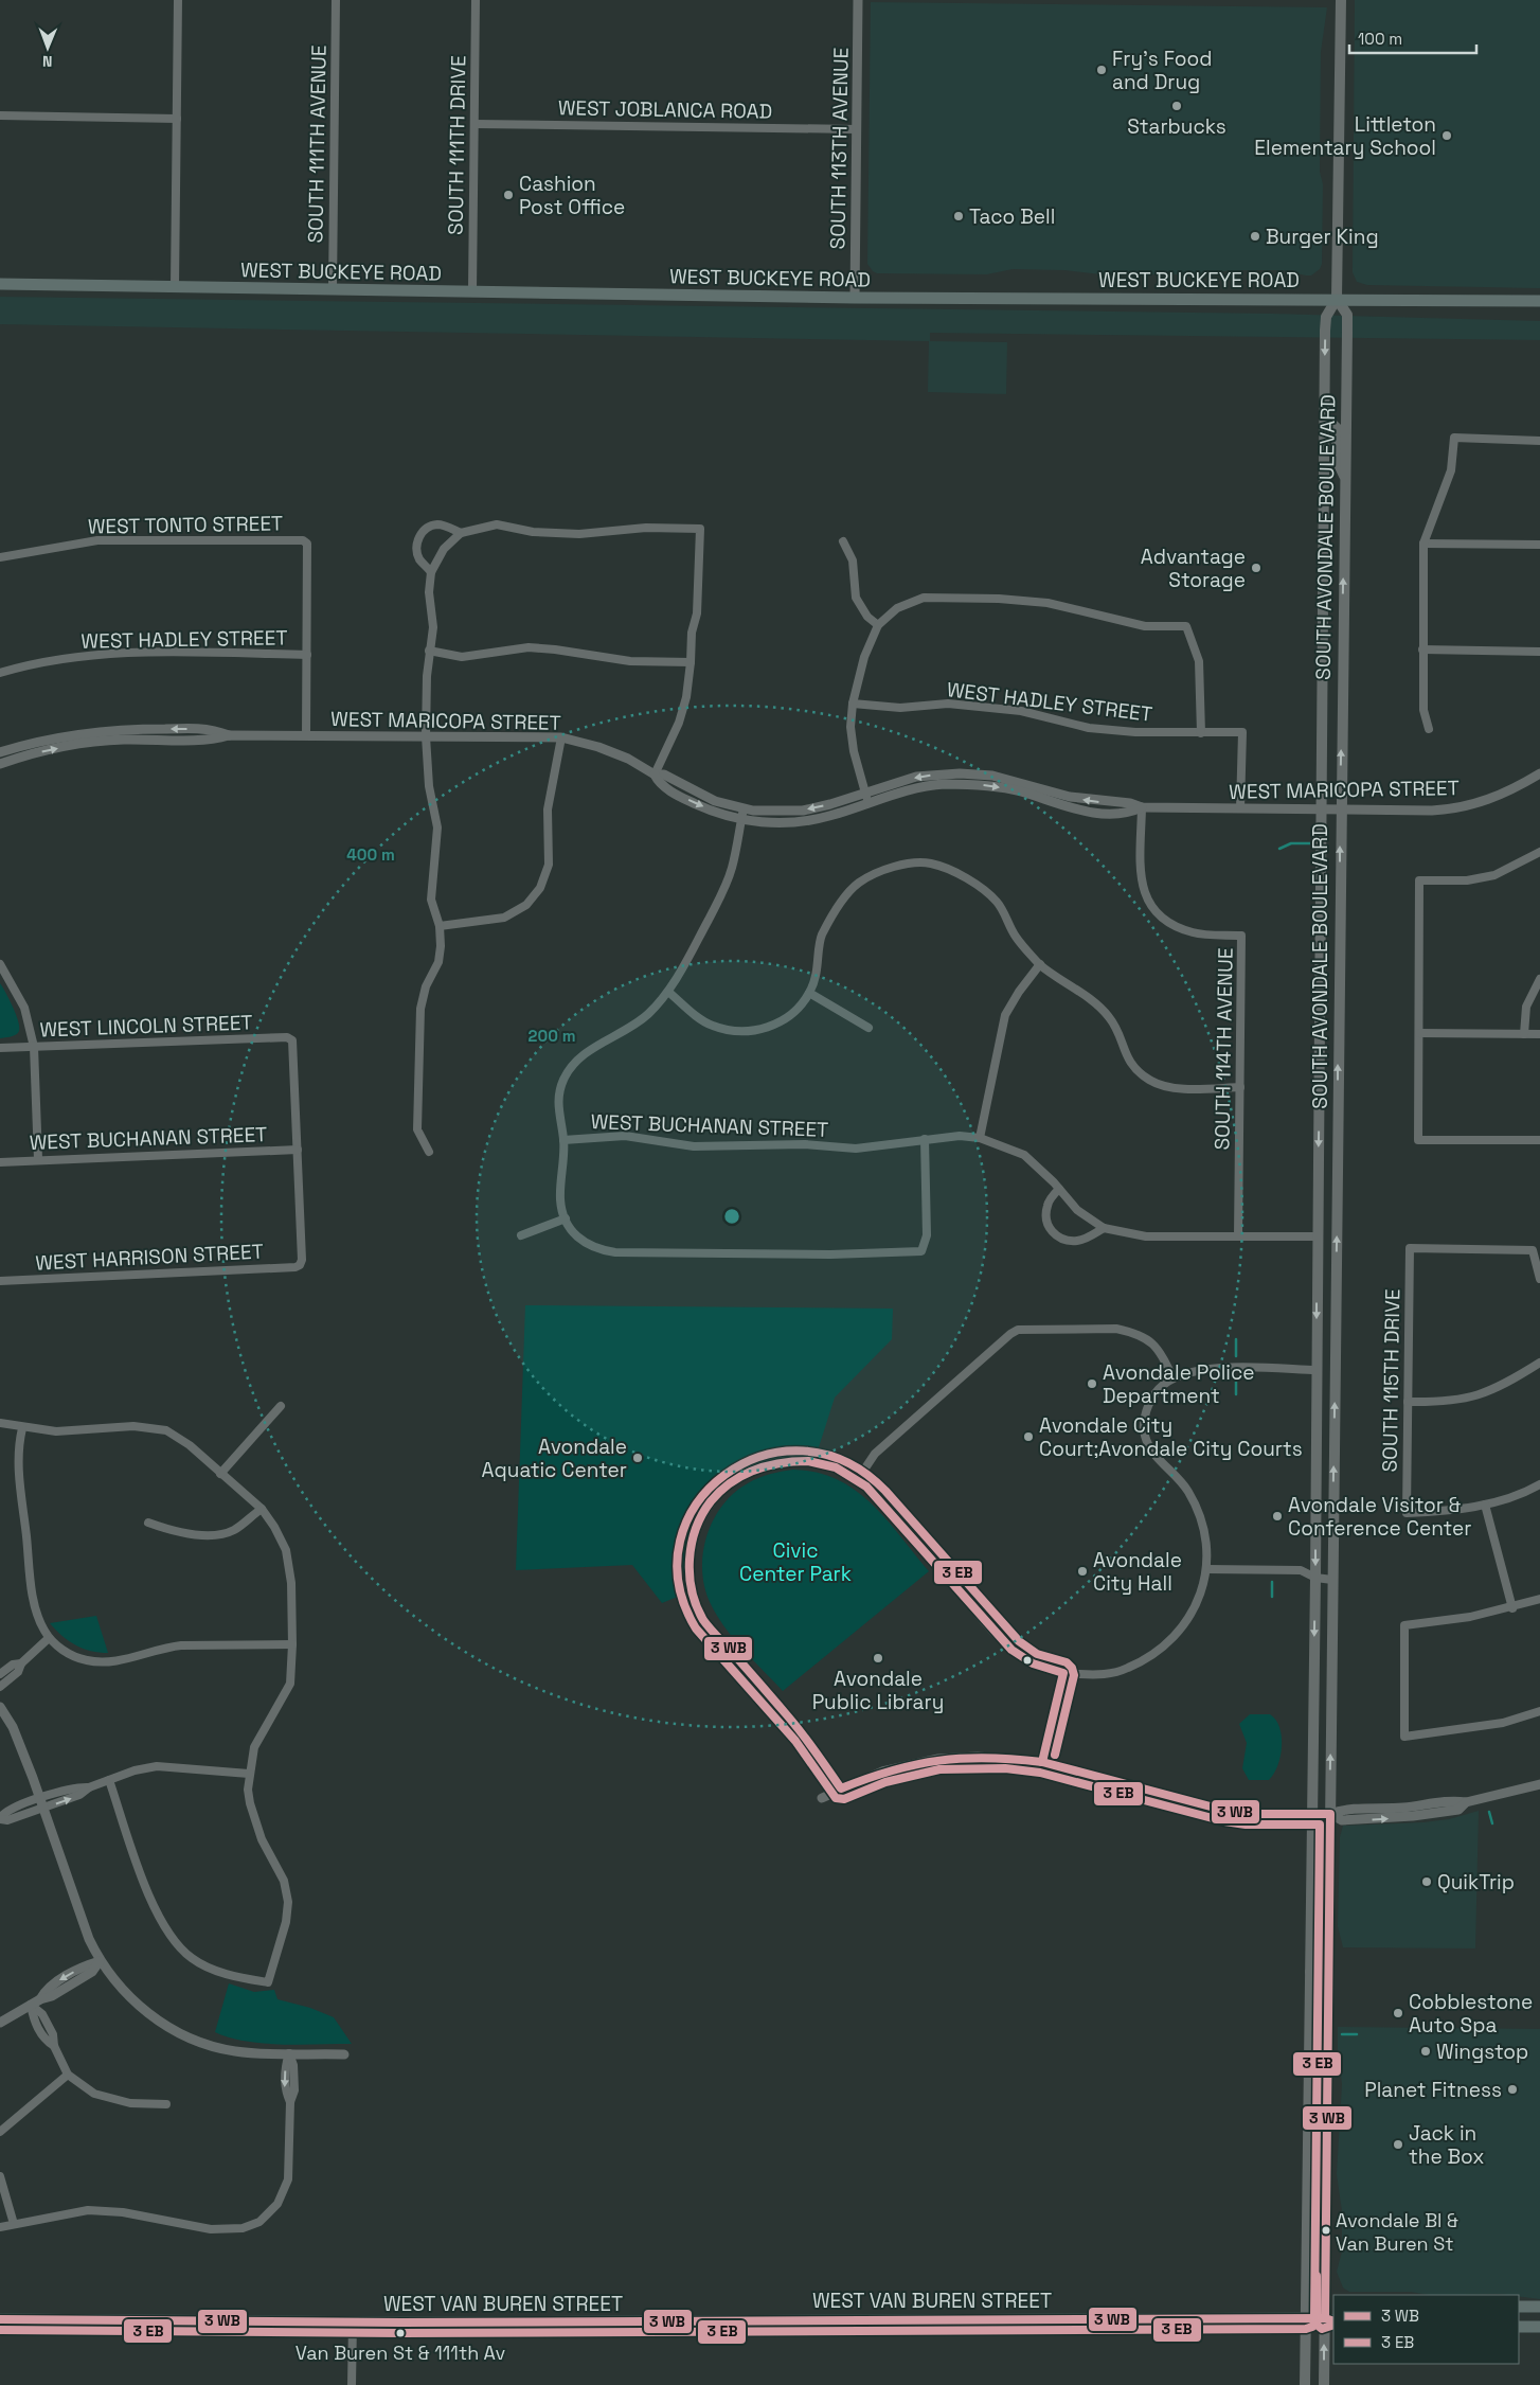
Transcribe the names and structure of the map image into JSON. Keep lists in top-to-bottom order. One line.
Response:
{"streets":{"main road":["WEST BUCKEYE ROAD","SOUTH AVONDALE BOULEVARD","WEST VAN BUREN STREET"],"street":["WEST JOBLANCA ROAD","SOUTH 111TH AVENUE","SOUTH 111TH DRIVE","SOUTH 113TH AVENUE","WEST TONTO STREET","WEST HADLEY STREET","WEST MARICOPA STREET","WEST LINCOLN STREET","SOUTH 114TH AVENUE","WEST BUCHANAN STREET","WEST HARRISON STREET","SOUTH 115TH DRIVE"]},"crossings":[["WEST JOBLANCA ROAD","SOUTH 111TH DRIVE"],["WEST JOBLANCA ROAD","SOUTH 113TH AVENUE"],["SOUTH 111TH AVENUE","WEST BUCKEYE ROAD"],["SOUTH 111TH DRIVE","WEST BUCKEYE ROAD"],["SOUTH 113TH AVENUE","WEST BUCKEYE ROAD"],["WEST BUCKEYE ROAD","SOUTH AVONDALE BOULEVARD"],["WEST TONTO STREET","WEST HADLEY STREET"],["SOUTH AVONDALE BOULEVARD","WEST MARICOPA STREET"],["SOUTH AVONDALE BOULEVARD","WEST BUCHANAN STREET"],["SOUTH AVONDALE BOULEVARD","WEST VAN BUREN STREET"],["WEST HADLEY STREET","WEST MARICOPA STREET"],["WEST MARICOPA STREET","SOUTH 114TH AVENUE"],["WEST LINCOLN STREET","WEST BUCHANAN STREET"],["WEST LINCOLN STREET","WEST HARRISON STREET"],["SOUTH 114TH AVENUE","WEST BUCHANAN STREET"],["WEST BUCHANAN STREET","WEST HARRISON STREET"]],"parks":["Civic Center Park"],"places":["Fry's Food and Drug","Starbucks","Littleton Elementary School","Cashion Post Office","Taco Bell","Burger King","Advantage Storage","Avondale Police Department","Avondale City Court;Avondale City Courts","Avondale Aquatic Center","Avondale Visitor & Conference Center","Avondale City Hall","Avondale Public Library","QuikTrip","Cobblestone Auto Spa","Wingstop","Planet Fitness","Jack in the Box","Avondale Bl & Van Buren St","Van Buren St & 111th Av"],"legend":["3 WB","3 EB"],"scale_bar":"100 m","north":"bottom","rings":["400 m","200 m"]}
